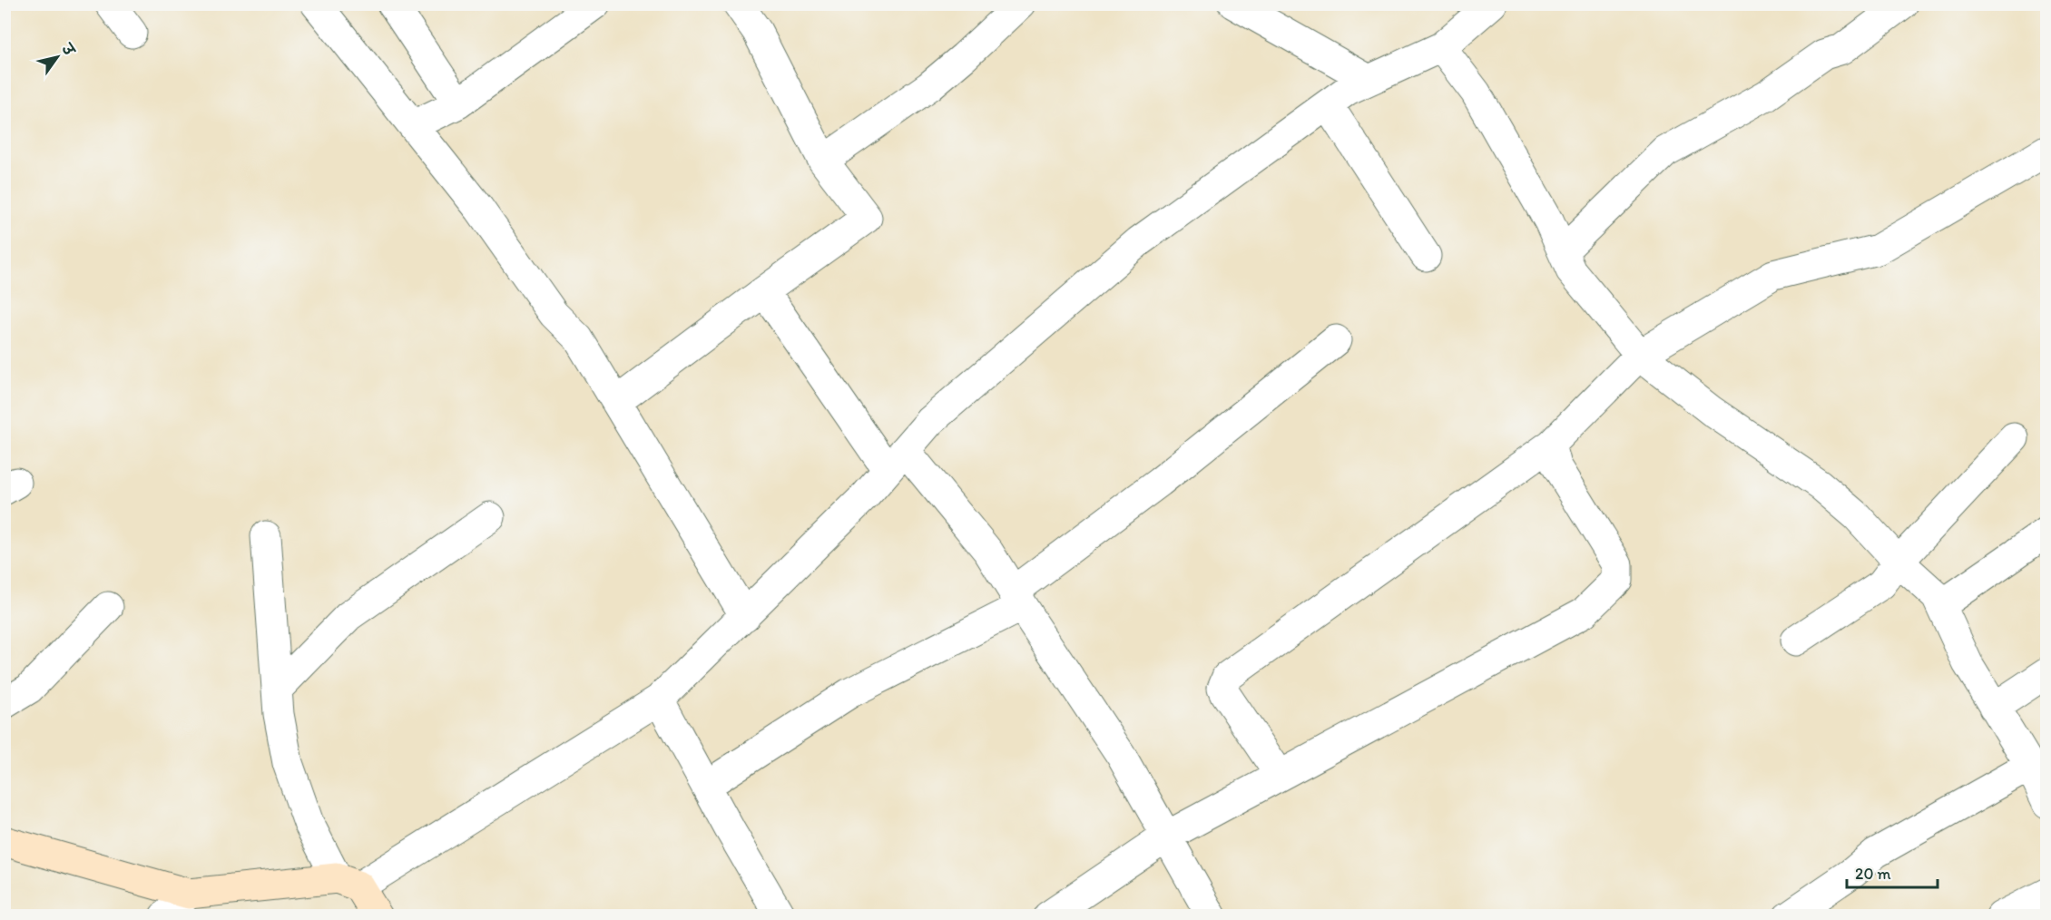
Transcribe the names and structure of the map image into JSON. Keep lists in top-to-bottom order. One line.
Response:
{"scale_bar":"20 m","north":"top right"}
